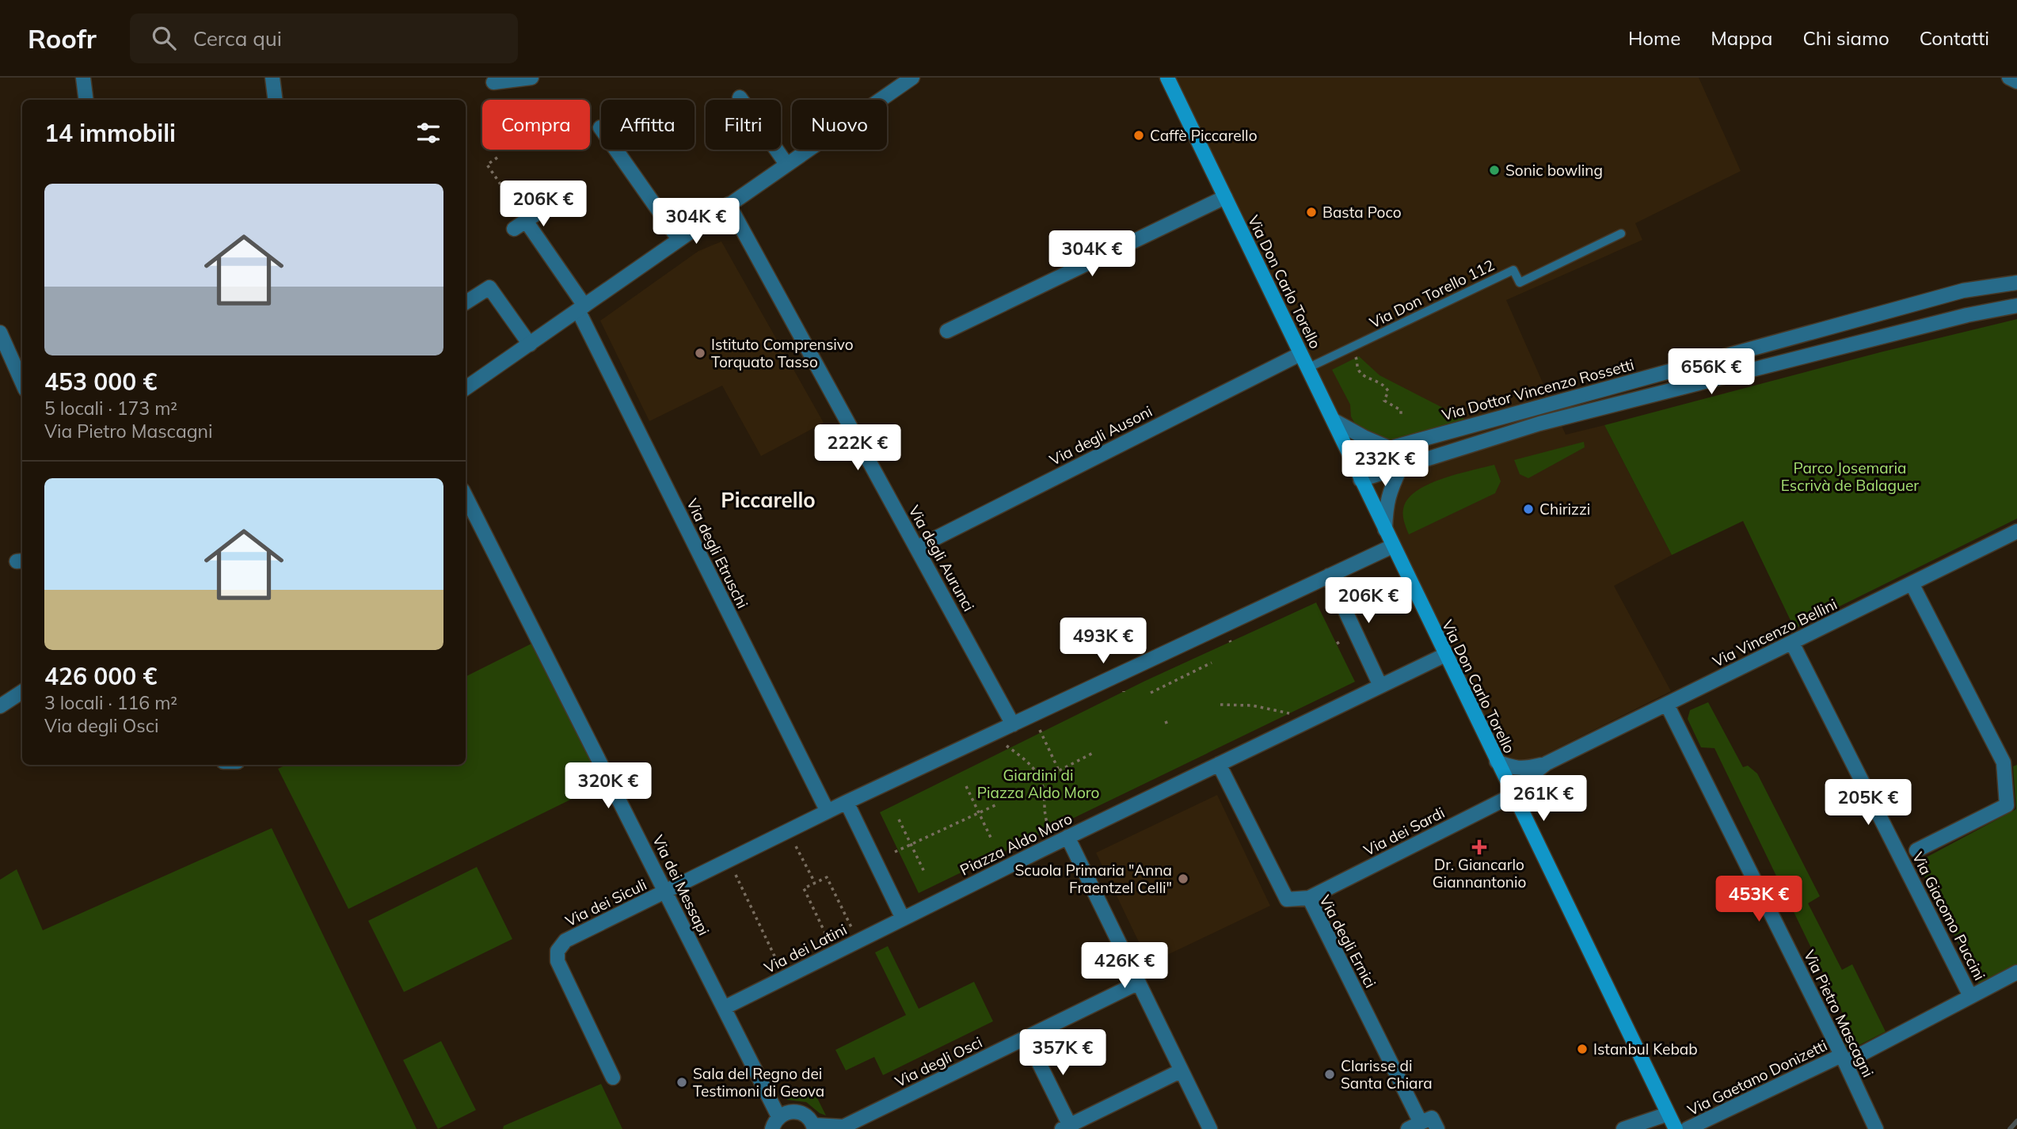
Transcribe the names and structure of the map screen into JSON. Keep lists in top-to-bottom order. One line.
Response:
{"streets":{"main road":["Via Don Carlo Torello"],"street":["Via Dottor Vincenzo Rossetti","Via degli Ausoni","Via degli Etruschi","Via degli Aurunci","Via Vincenzo Bellini","Via dei Sardi","Piazza Aldo Moro","Via dei Messapi","Via dei Siculi","Via Giacomo Puccini","Via degli Ernici","Via dei Latini","Via Pietro Mascagni","Via degli Osci","Via Gaetano Donizetti"],"lane":["Via Don Torello 112"]},"crossings":[["Via Don Carlo Torello","Via Don Torello 112"],["Via Don Carlo Torello","Via Dottor Vincenzo Rossetti"],["Via Don Carlo Torello","Via degli Ausoni"],["Via Don Carlo Torello","Via Vincenzo Bellini"],["Via Don Carlo Torello","Via dei Sardi"],["Via Don Carlo Torello","Piazza Aldo Moro"],["Via degli Ausoni","Via degli Aurunci"],["Via degli Etruschi","Via dei Siculi"],["Via Vincenzo Bellini","Via dei Sardi"],["Via Vincenzo Bellini","Via Giacomo Puccini"],["Via Vincenzo Bellini","Via Pietro Mascagni"],["Via dei Sardi","Via degli Ernici"],["Piazza Aldo Moro","Via degli Ernici"],["Piazza Aldo Moro","Via dei Latini"],["Via dei Messapi","Via dei Siculi"],["Via dei Messapi","Via dei Latini"],["Via Giacomo Puccini","Via Gaetano Donizetti"],["Via Pietro Mascagni","Via Gaetano Donizetti"]],"districts":["Piccarello"],"parks":["Parco Josemaria Escrivà de Balaguer","Giardini di Piazza Aldo Moro"],"places":{"other":["Caffè Piccarello","Sonic bowling","Basta Poco","Istituto Comprensivo Torquato Tasso","Chirizzi","Scuola Primaria \"Anna Fraentzel Celli\"","Istanbul Kebab","Clarisse di Santa Chiara","Sala del Regno dei Testimoni di Geova"],"health":["Dr. Giancarlo Giannantonio"]},"page":{"header":"Roofr","search":"Cerca qui","nav":["Home","Mappa","Chi siamo","Contatti"],"chip":["Compra","Affitta","Filtri","Nuovo"],"heading":"14 immobili","list":[{"name":"453 000 €","note":"5 locali · 173 m² · Via Pietro Mascagni"},{"name":"426 000 €","note":"3 locali · 116 m² · Via degli Osci"}],"price":["206K €","304K €","304K €","656K €","222K €","232K €","206K €","493K €","320K €","261K €","205K €","453K €","426K €","357K €"]}}
